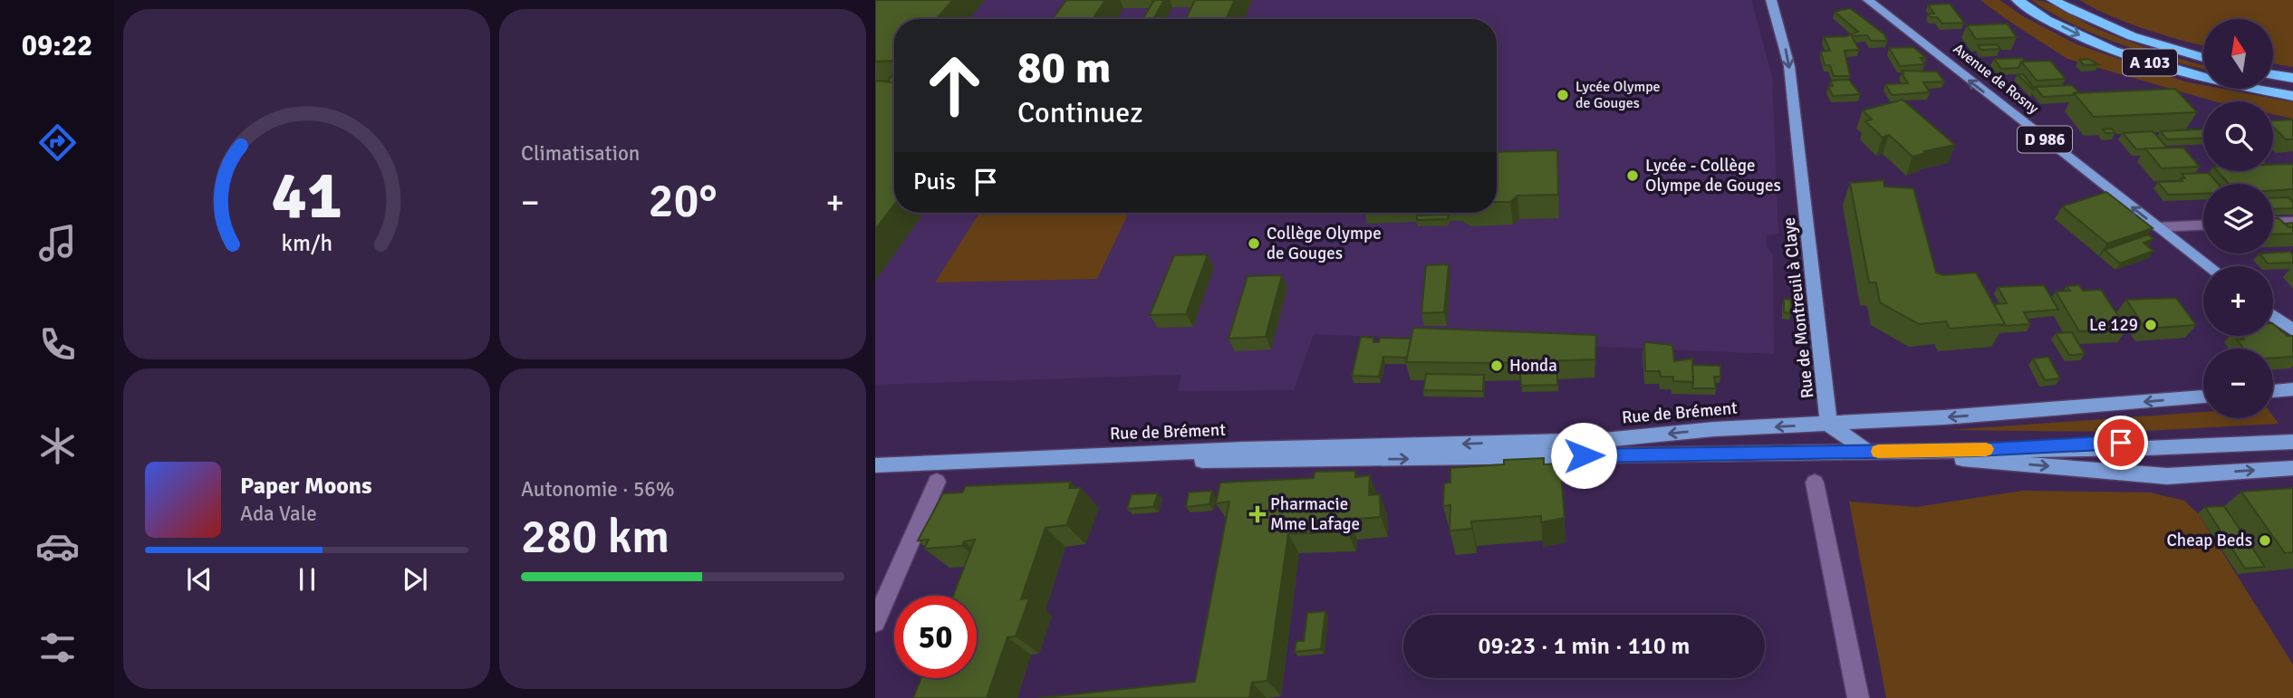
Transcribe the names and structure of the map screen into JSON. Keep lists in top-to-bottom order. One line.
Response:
{"streets":{"highway":["A 103"],"main road":["Avenue de Rosny","D 986","Rue de Montreuil à Claye","Rue de Brément"]},"crossings":[["Rue de Montreuil à Claye","Rue de Brément"]],"one_way":["Avenue de Rosny","Rue de Montreuil à Claye"],"places":{"other":["Lycée Olympe de Gouges","Lycée - Collège Olympe de Gouges","Collège Olympe de Gouges","Le 129","Honda","Cheap Beds"],"health":["Pharmacie Mme Lafage"]},"north":"top","page":{"tabs":"09:22","tile":["Climatisation",["Autonomie · 56%","280 km"]],"map_buttons":["+","−"],"turn":["80 m","Continuez"],"then":"Puis","heat":["−","20°","+"],"song":["Paper Moons","Ada Vale"],"limit":"50","trip":"09:23 · 1 min · 110 m","gauge":["41","km/h"]}}
